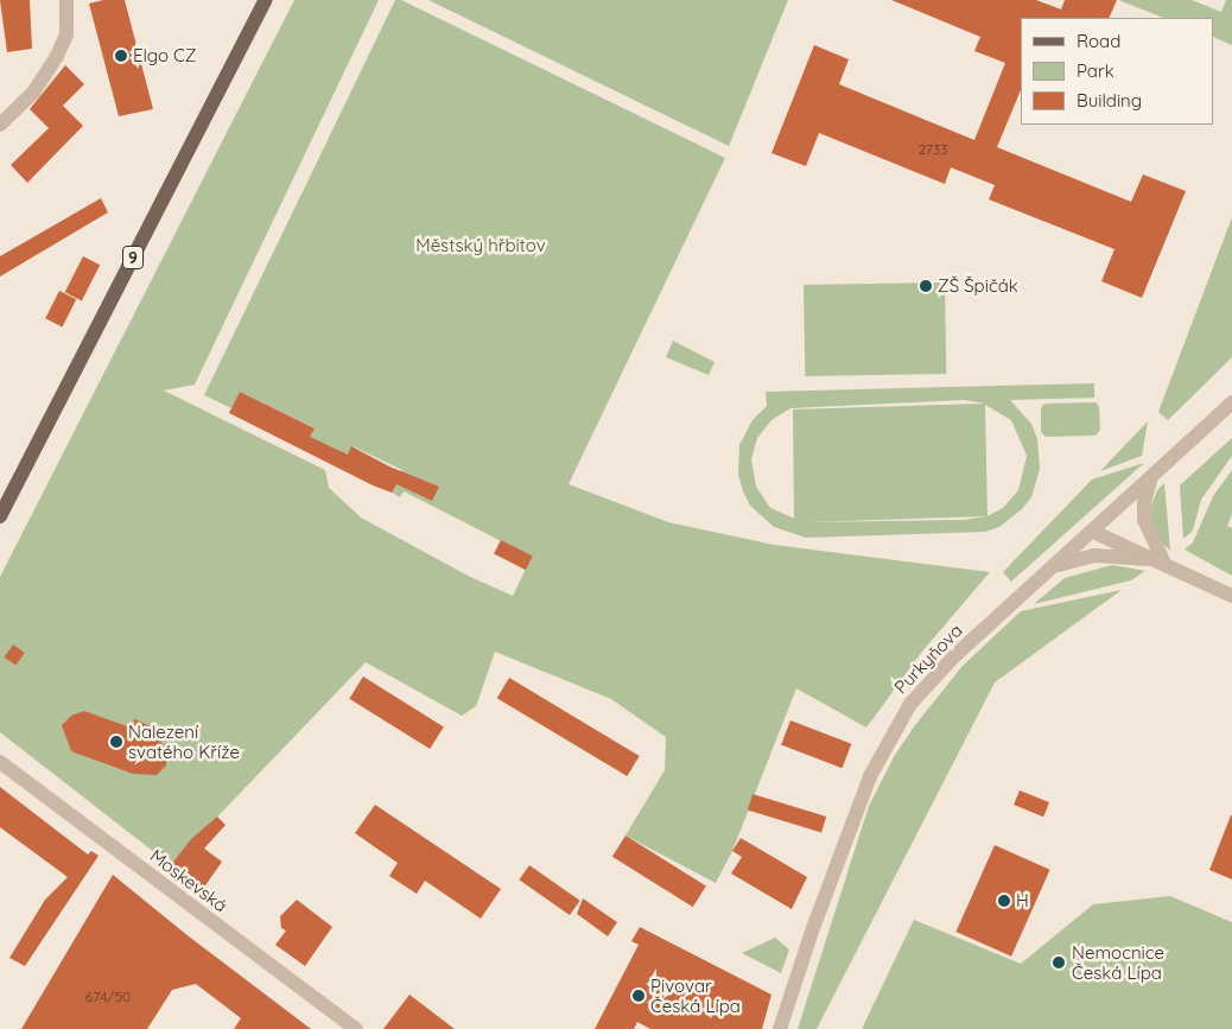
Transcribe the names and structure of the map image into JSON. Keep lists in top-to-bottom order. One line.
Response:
{"streets":{"main road":["9"],"street":["Purkyňova","Moskevská"]},"parks":["Městský hřbitov"],"places":["Elgo CZ","ZŠ Špičák","Nalezení svatého Kříže","H","Nemocnice Česká Lípa","Pivovar Česká Lípa"],"house_numbers":["2733","674/50"],"legend":["Road","Park","Building"]}
